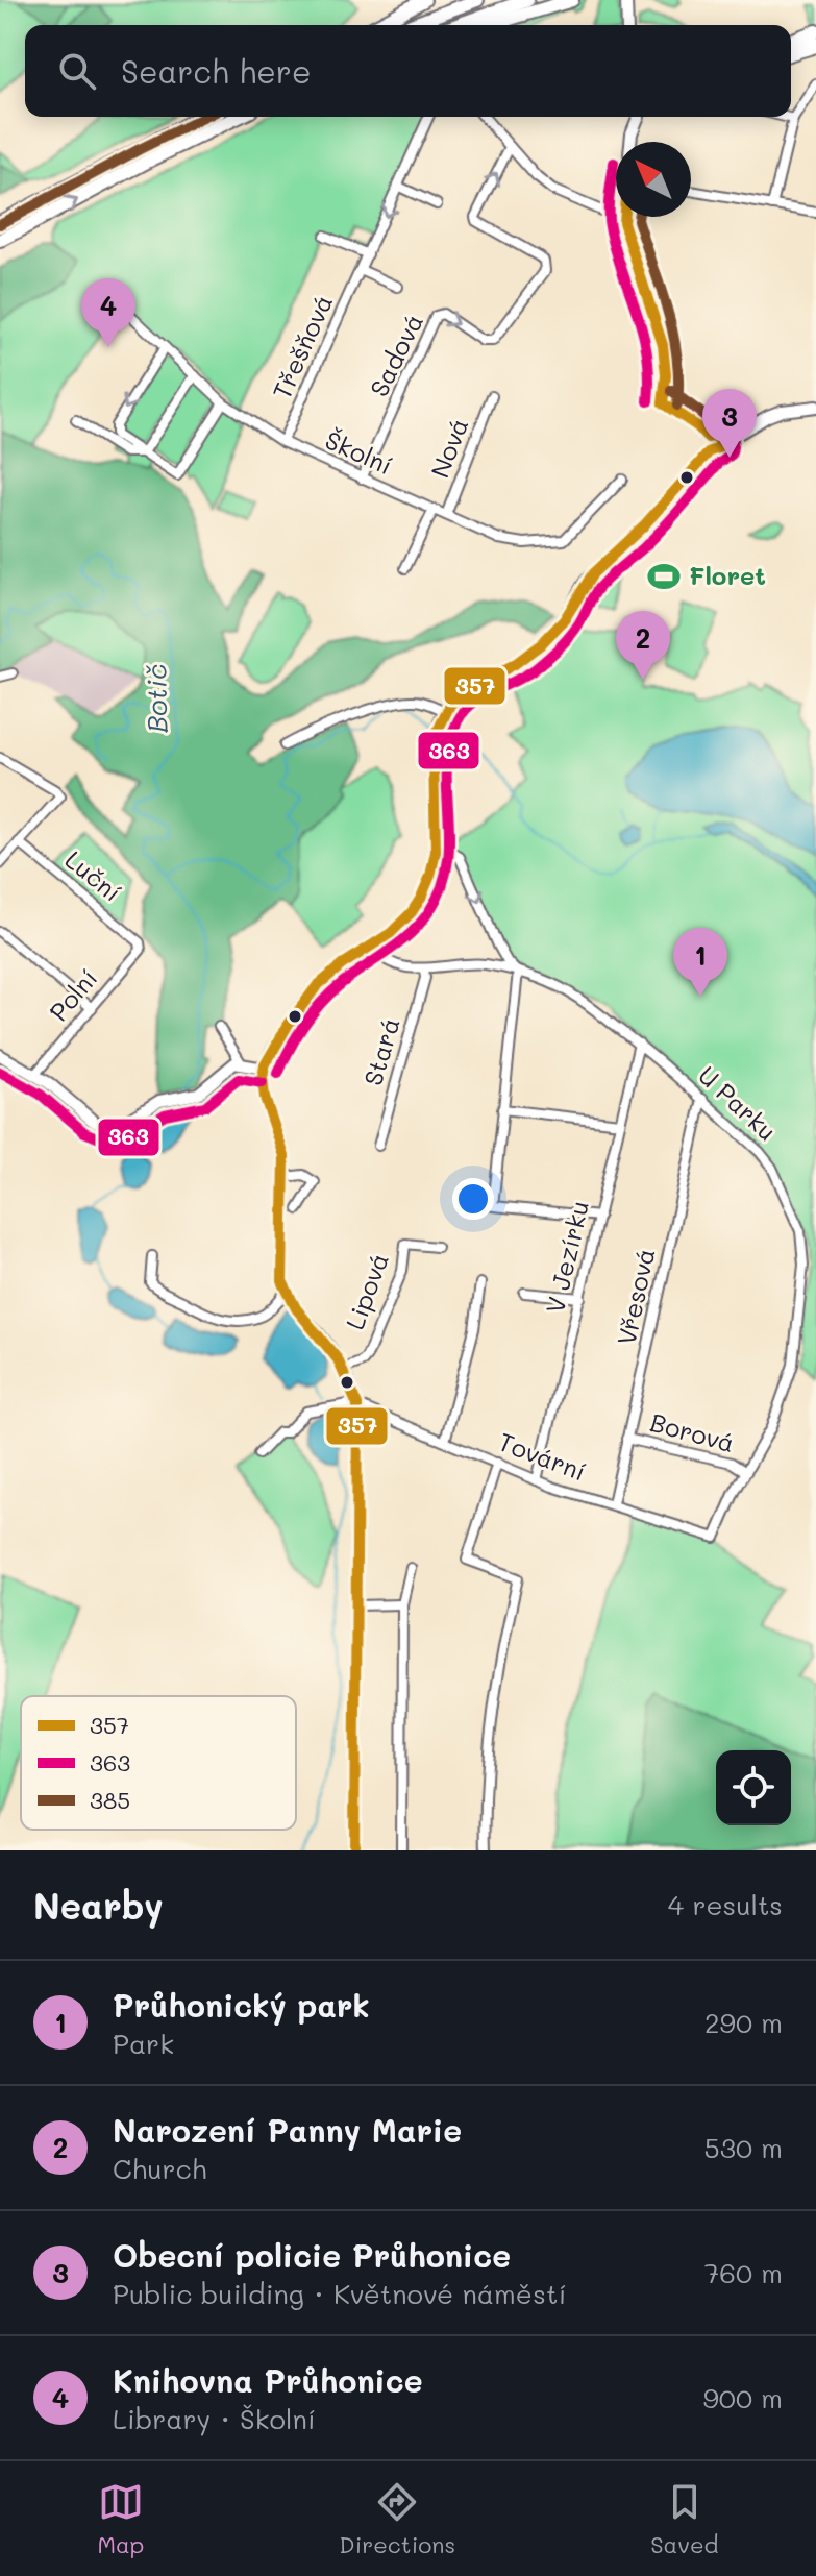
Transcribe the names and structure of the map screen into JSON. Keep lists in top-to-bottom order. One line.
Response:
{"streets":{"street":["Třešňová","Sadová","Nová","Školní","Luční","Polní","Stará","U Parku","V Jezírku","Lipová","Vřesová","Borová","Tovární"]},"crossings":[["Třešňová","Školní"],["Sadová","Školní"],["Nová","Školní"],["Luční","Polní"],["Stará","U Parku"],["U Parku","V Jezírku"],["U Parku","Vřesová"],["U Parku","Borová"],["U Parku","Tovární"],["V Jezírku","Tovární"],["Vřesová","Borová"],["Vřesová","Tovární"]],"water":["Botič"],"places":{"sports":["Floret"]},"lines":["transit line 385","transit line 363","transit line 357"],"legend":["357","363","385"],"north":"top left","page":{"search":"Search here","pins":["4","3","2","1"],"heading":["Nearby","4 results"],"list":[{"mark":"1","name":"Průhonický park","note":"Park","value":"290 m"},{"mark":"2","name":"Narození Panny Marie","note":"Church","value":"530 m"},{"mark":"3","name":"Obecní policie Průhonice","note":"Public building · Květnové náměstí","value":"760 m"},{"mark":"4","name":"Knihovna Průhonice","note":"Library · Školní","value":"900 m"}],"nav":["Map","Directions","Saved"]}}
